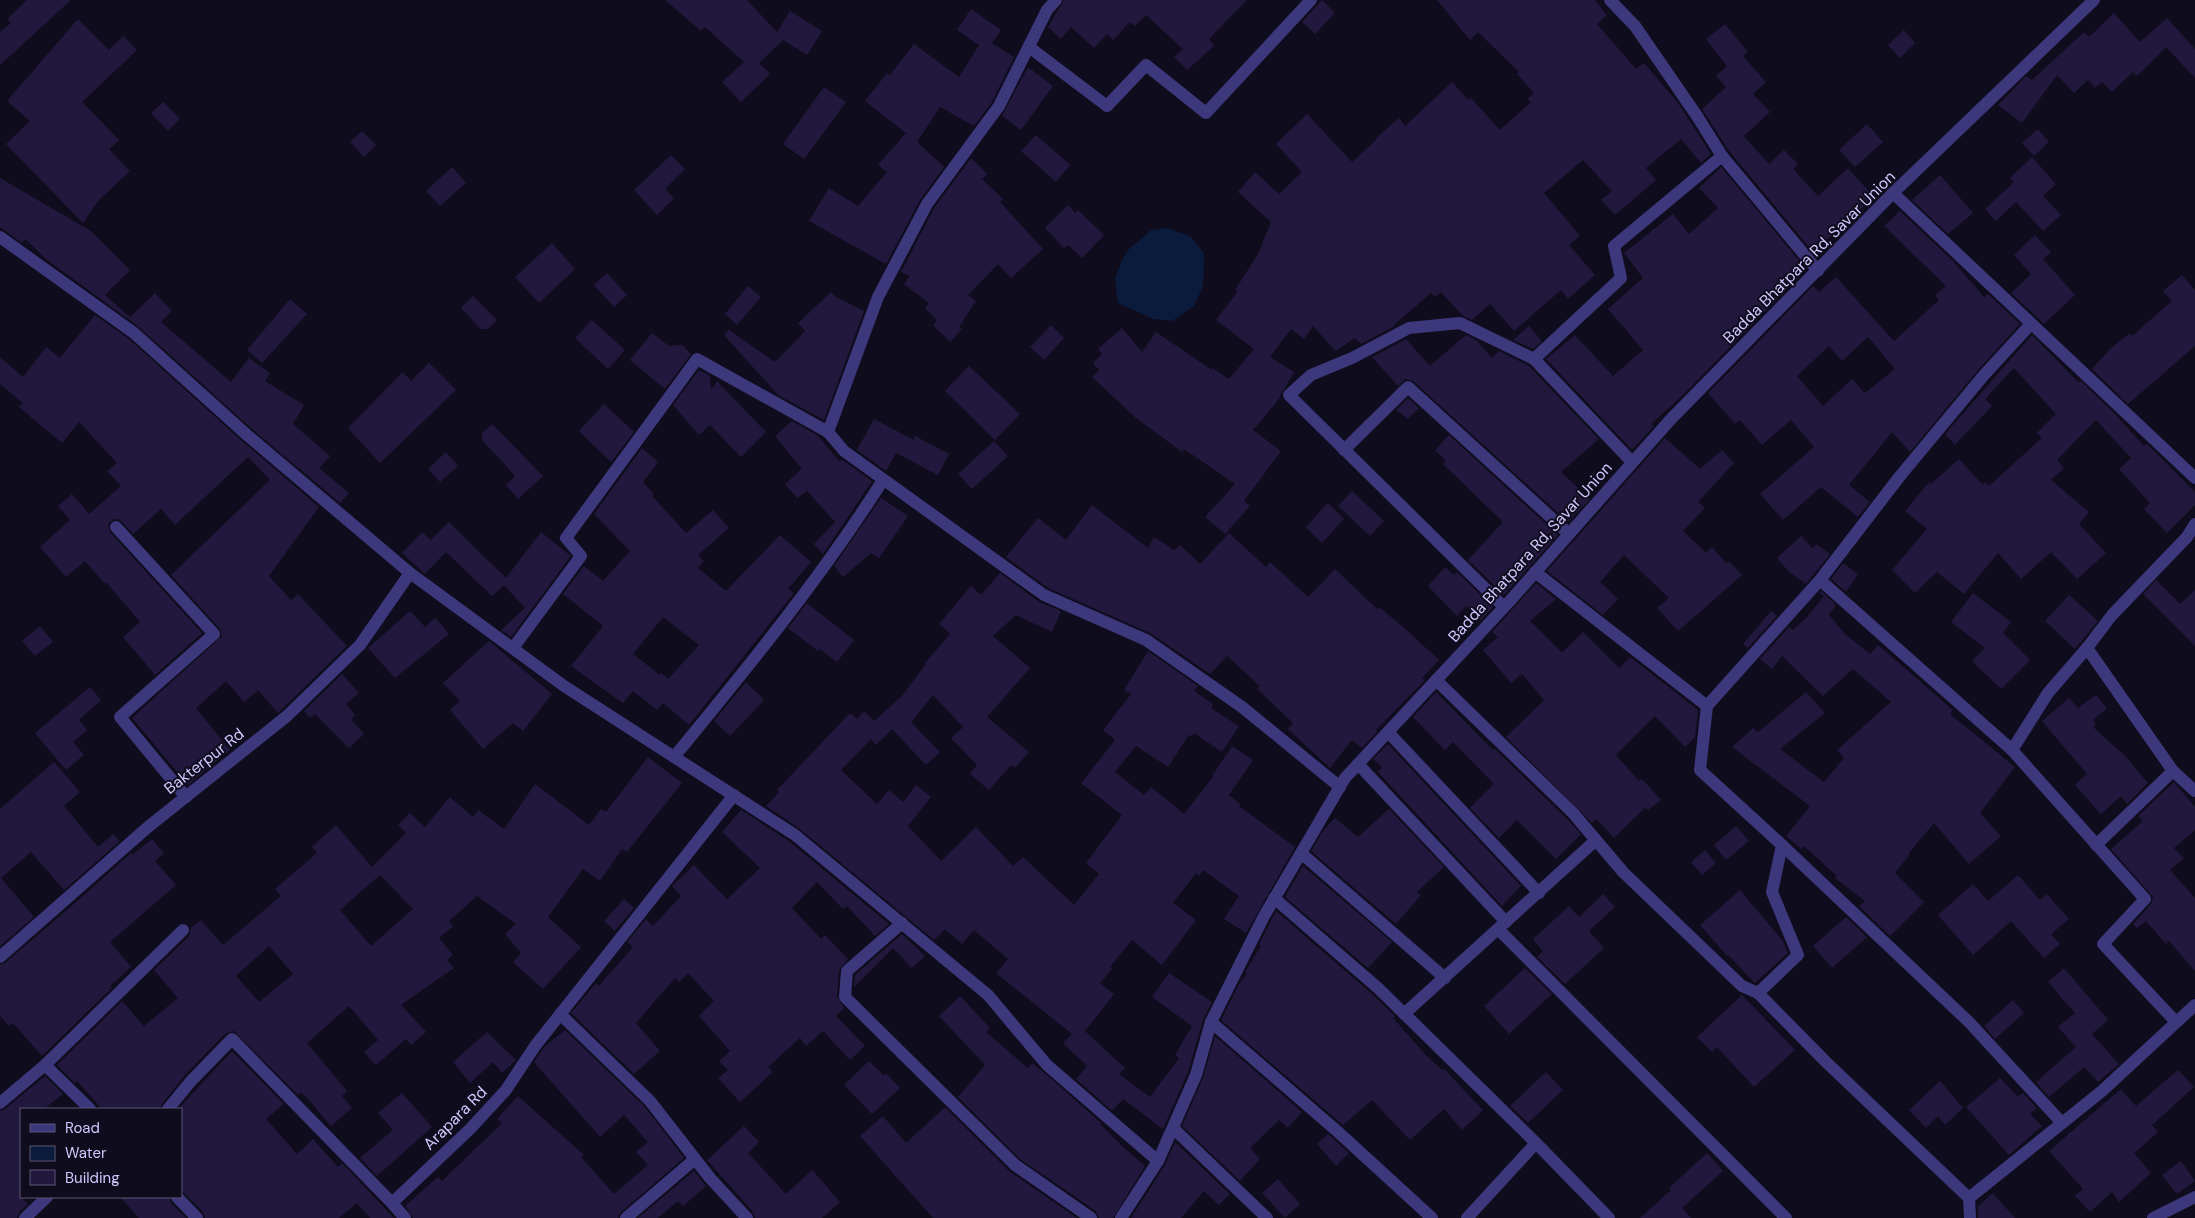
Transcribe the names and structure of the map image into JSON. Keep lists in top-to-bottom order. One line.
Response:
{"streets":{"street":["Badda Bhatpara Rd, Savar Union","Bakterpur Rd","Arapara Rd"]},"legend":["Road","Water","Building"]}
